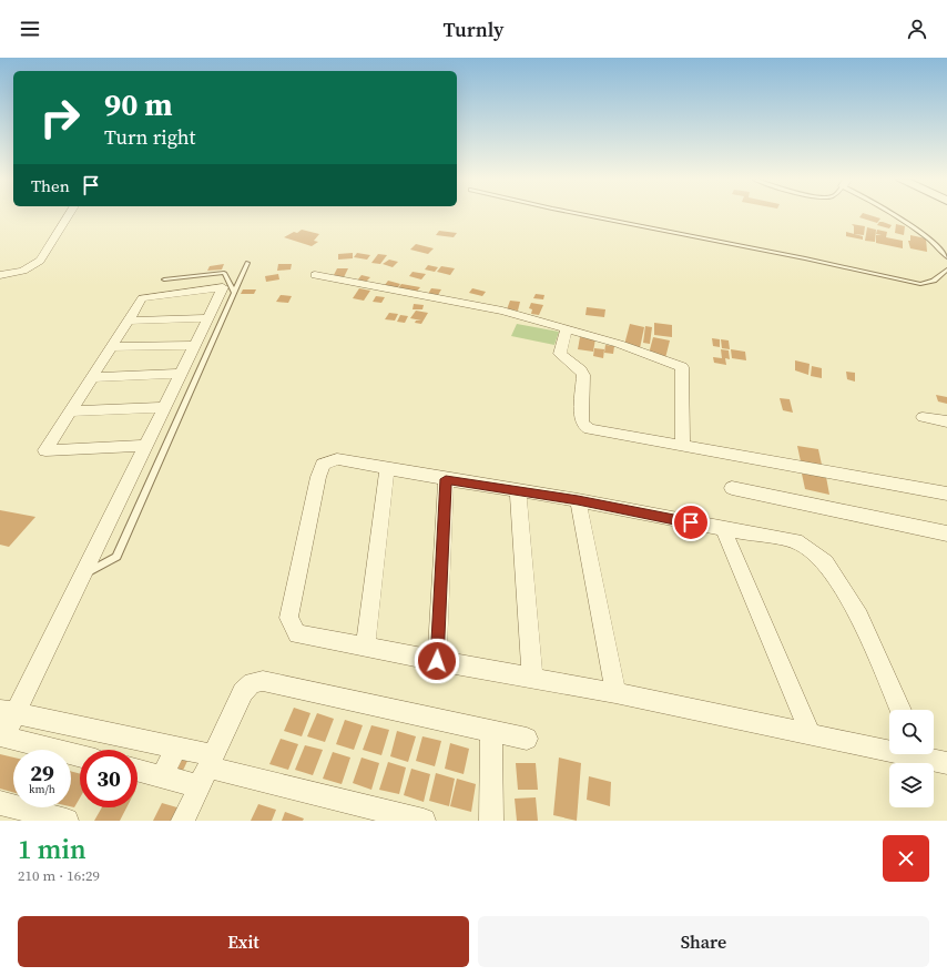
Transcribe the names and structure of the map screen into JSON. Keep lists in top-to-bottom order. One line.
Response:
{"page":{"header":"Turnly","turn":["90 m","Turn right"],"then":"Then","speed":"29 km/h","limit":"30","heading":["1 min","210 m · 16:29"],"buttons":["Exit","Share"]}}
